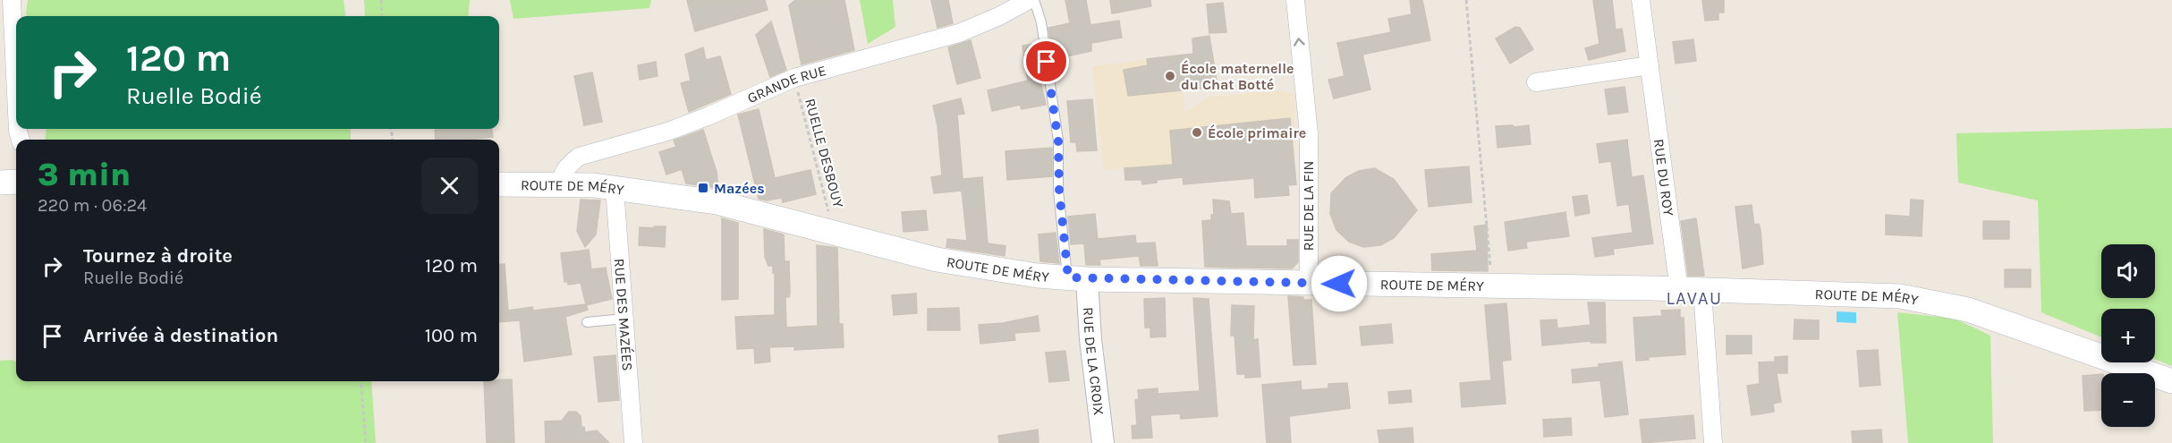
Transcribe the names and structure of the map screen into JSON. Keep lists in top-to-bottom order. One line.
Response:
{"streets":{"main road":["ROUTE DE MÉRY"],"street":["GRANDE RUE","RUE DU ROY","RUE DE LA FIN","RUE DES MAZÉES","RUE DE LA CROIX"],"path":["RUELLE DESBOUY"]},"crossings":[["GRANDE RUE","RUELLE DESBOUY"],["GRANDE RUE","ROUTE DE MÉRY"],["RUELLE DESBOUY","ROUTE DE MÉRY"],["RUE DU ROY","ROUTE DE MÉRY"],["ROUTE DE MÉRY","RUE DE LA FIN"],["ROUTE DE MÉRY","RUE DES MAZÉES"],["ROUTE DE MÉRY","RUE DE LA CROIX"]],"one_way":["RUE DE LA FIN"],"districts":["LAVAU"],"places":{"other":["École maternelle du Chat Botté","École primaire"],"transit":["Mazées"]},"page":{"turn":["120 m","Ruelle Bodié"],"heading":["3 min","220 m · 06:24"],"list":[{"name":"Tournez à droite","note":"Ruelle Bodié","value":"120 m"},{"name":"Arrivée à destination","value":"100 m"}],"map_buttons":["+","−"]}}
